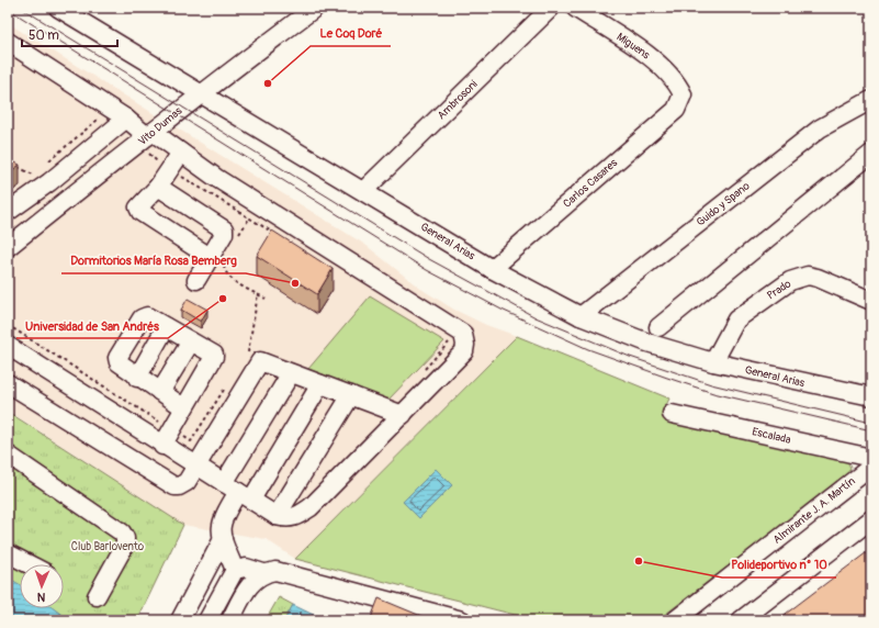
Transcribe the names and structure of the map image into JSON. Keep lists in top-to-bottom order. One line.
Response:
{"streets":{"street":["Miguens","Ambrosoni","Vito Dumas","Carlos Casares","Guido y Spano","General Arias","Prado","Escalada","Almirante J. A. Martín"]},"crossings":[["Miguens","Carlos Casares"],["Ambrosoni","General Arias"],["Vito Dumas","General Arias"],["Carlos Casares","General Arias"],["Guido y Spano","General Arias"],["General Arias","Prado"]],"parks":["Club Barlovento"],"places":["Le Coq Doré","Dormitorios María Rosa Bemberg","Universidad de San Andrés","Polideportivo n° 10"],"scale_bar":"50 m","north":"bottom"}
